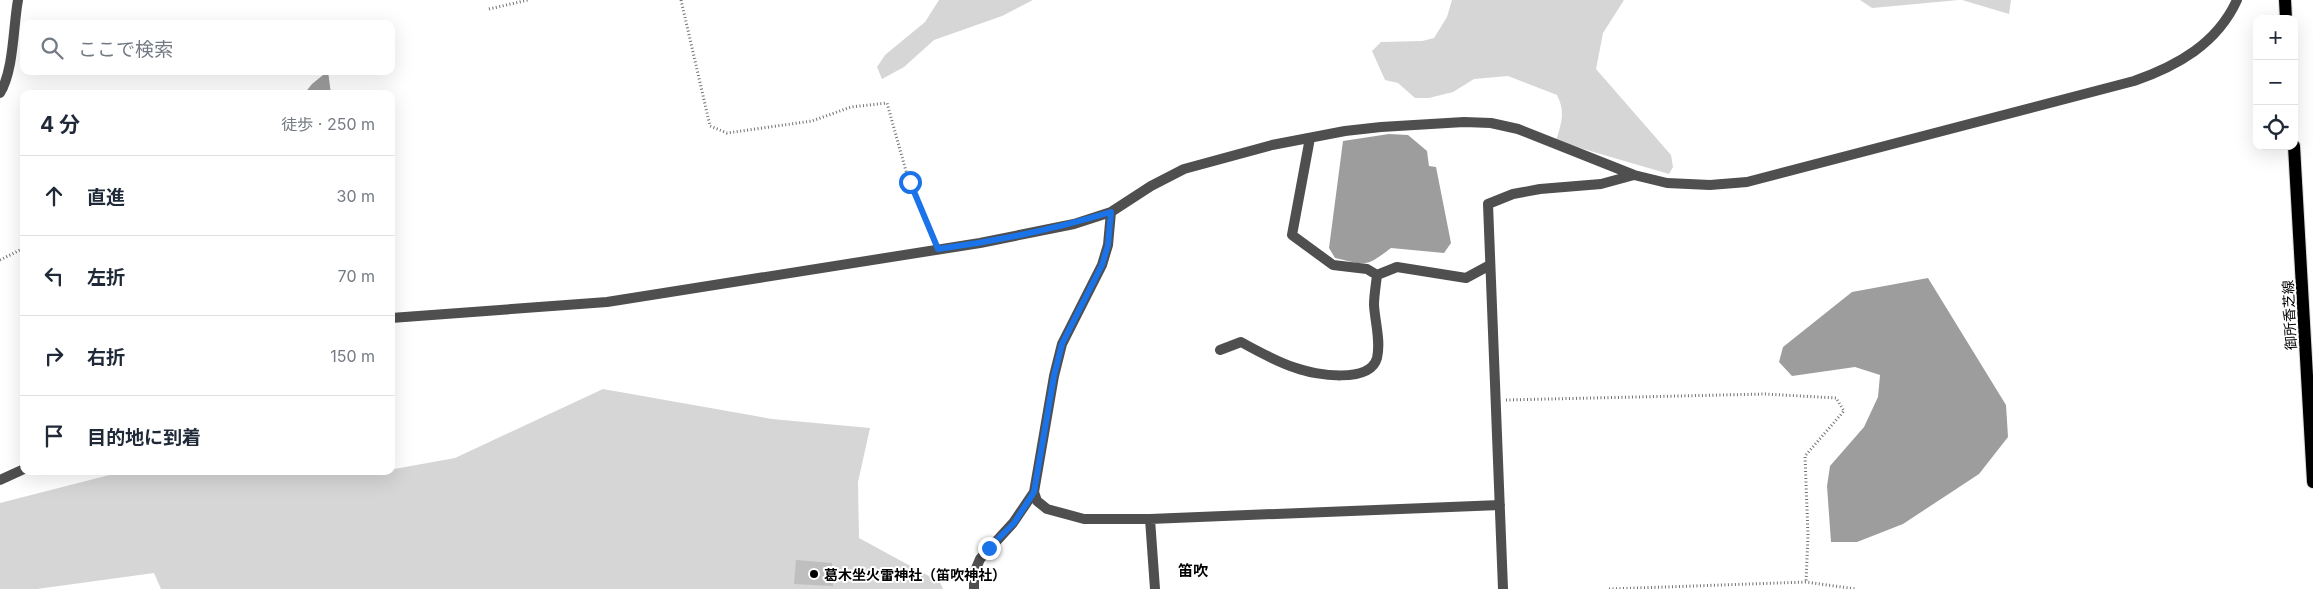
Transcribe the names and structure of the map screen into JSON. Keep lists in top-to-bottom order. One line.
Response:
{"streets":{"main road":["御所香芝線"]},"districts":["笛吹"],"places":["葛木坐火雷神社（笛吹神社）"],"page":{"map_buttons":["+","−"],"search":"ここで検索","heading":["4 分","徒歩 · 250 m"],"list":[["直進","30 m"],["左折","70 m"],["右折","150 m"],"目的地に到着"]}}
